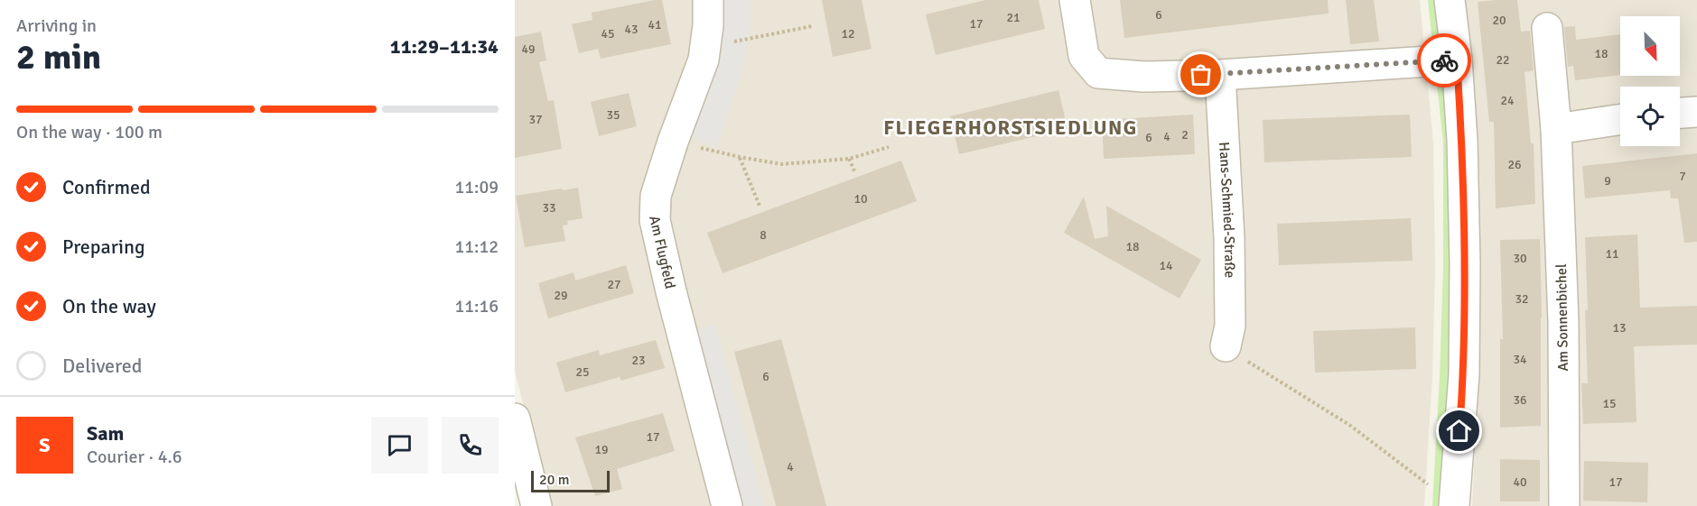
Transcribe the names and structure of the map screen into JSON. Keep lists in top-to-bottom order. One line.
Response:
{"streets":{"street":["Hans-Schmied-Straße","Am Flugfeld","Am Sonnenbichel"]},"districts":["FLIEGERHORSTSIEDLUNG"],"house_numbers":["6","21","20","17","41","43","45","12","49","18","22","24","35","37","2","4","6","26","7","9","10","33","8","18","11","30","14","27","29","32","13","34","23","25","6","36","15","17","19","4","40","17"],"scale_bar":"20 m","north":"bottom right","page":{"heading":["2 min","Arriving in","11:29–11:34"],"panel":["Sam","Courier · 4.6"],"bar":"On the way · 100 m","list":[["Confirmed","11:09"],["Preparing","11:12"],["On the way","11:16"],"Delivered"],"round":"S","scale":"20 m"}}
